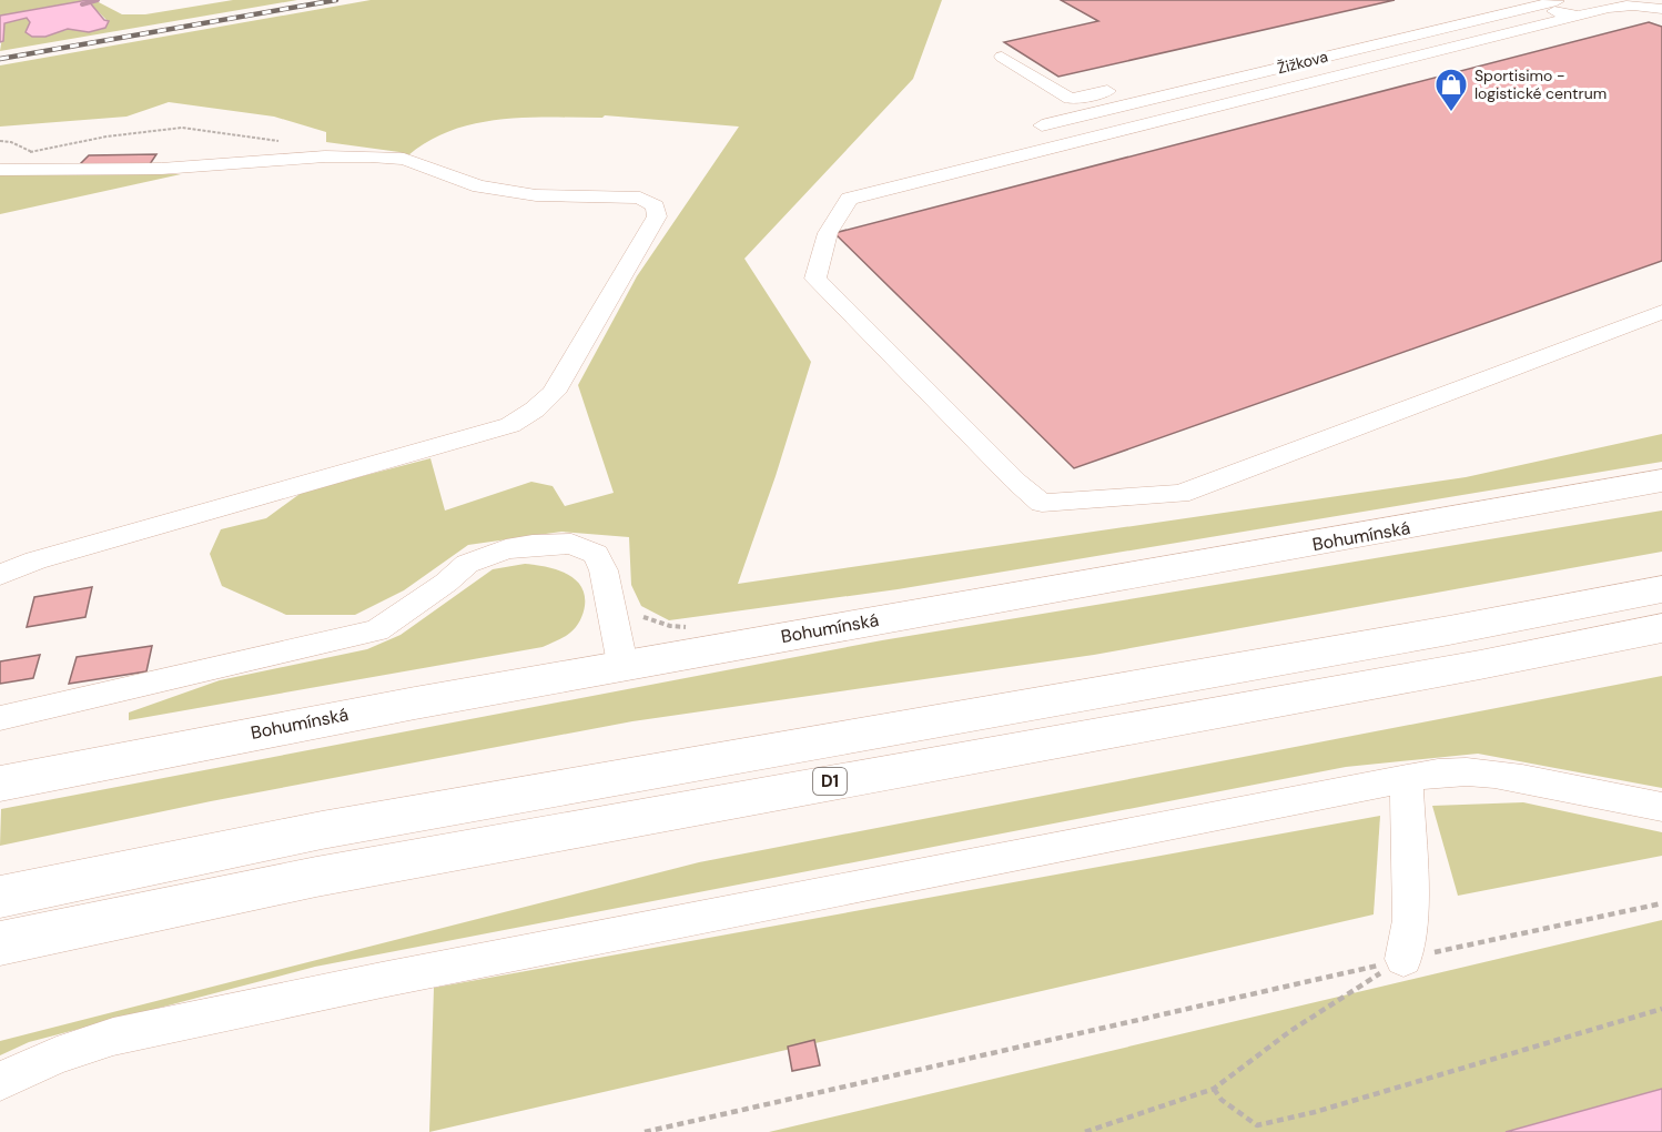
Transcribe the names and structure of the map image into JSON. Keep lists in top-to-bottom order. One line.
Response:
{"streets":{"main road":["Bohumínská","D1"],"street":["Žižkova"]},"places":{"shop":["Sportisimo - logistické centrum"]}}
